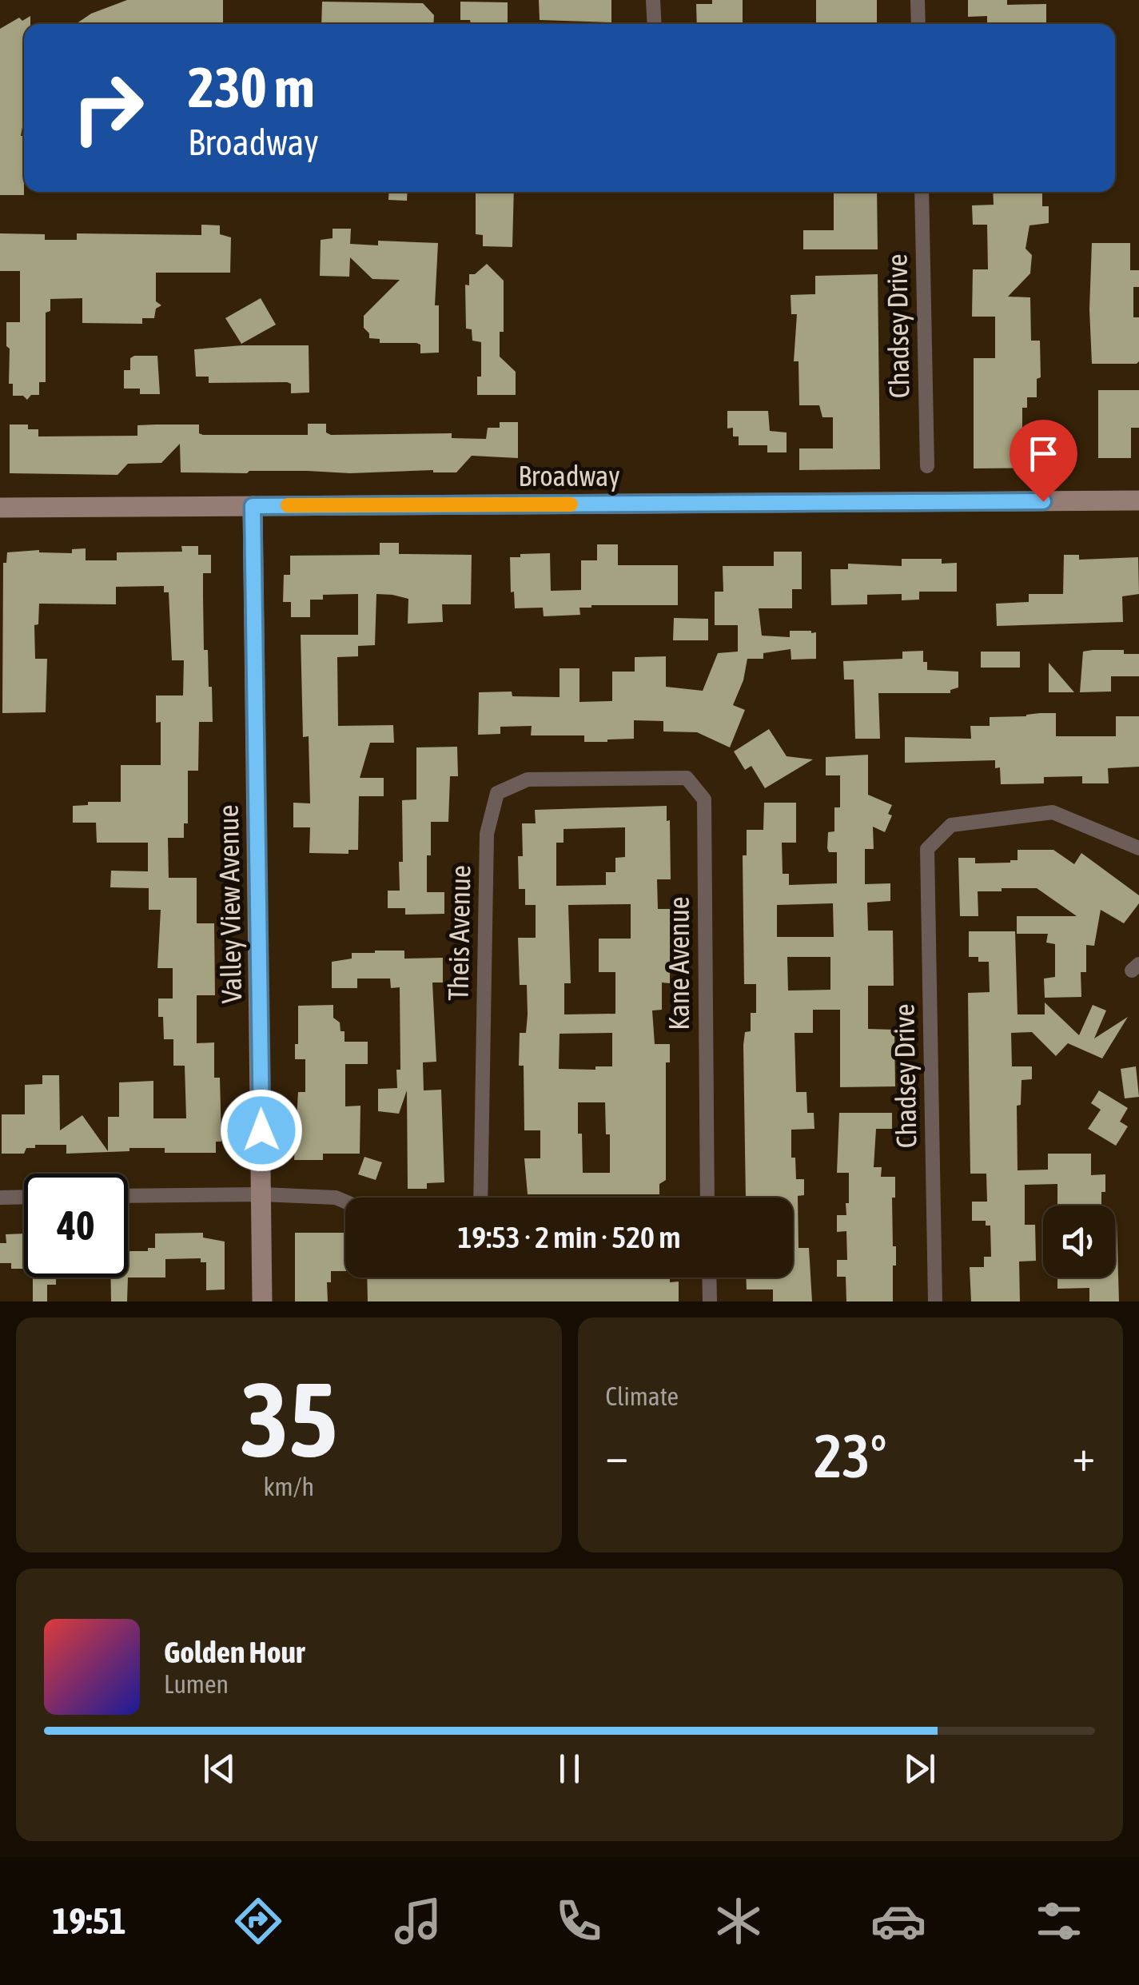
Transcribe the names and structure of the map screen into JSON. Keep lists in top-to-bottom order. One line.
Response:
{"streets":{"street":["Chadsey Drive","Broadway","Valley View Avenue","Theis Avenue","Kane Avenue"]},"crossings":[["Broadway","Valley View Avenue"],["Theis Avenue","Kane Avenue"]],"page":{"turn":["230 m","Broadway"],"limit":"40","trip":"19:53 · 2 min · 520 m","tile":[["35","km/h"],"Climate"],"heat":["−","23°","+"],"song":["Golden Hour","Lumen"],"tabs":"19:51"}}
